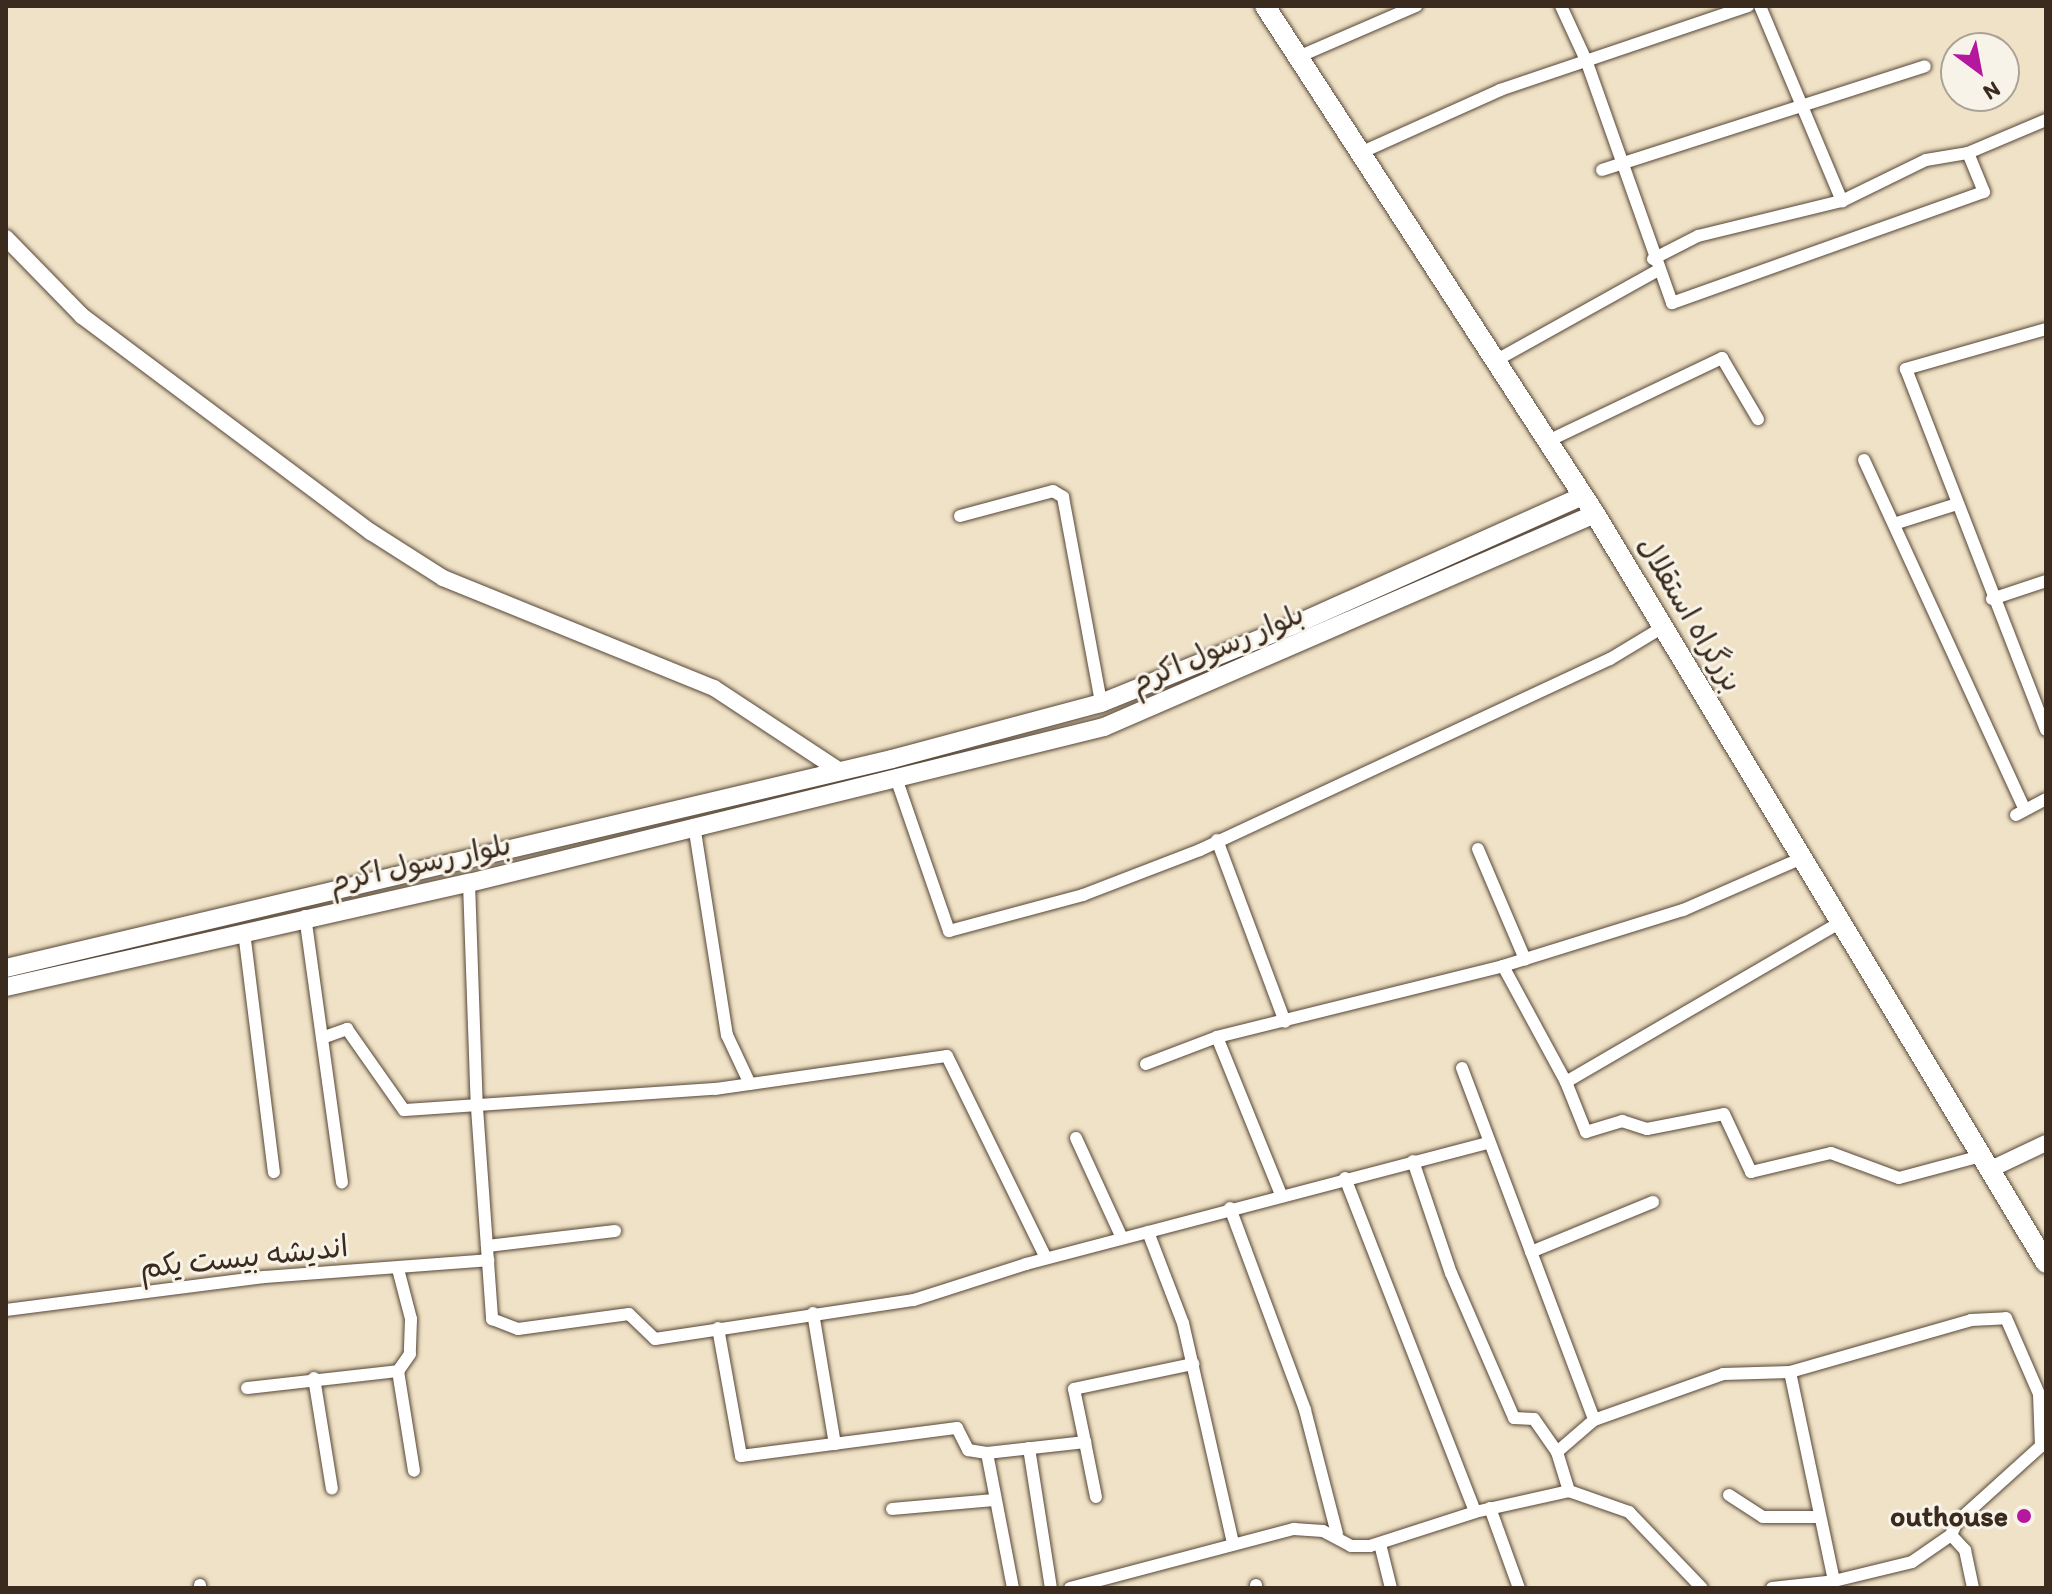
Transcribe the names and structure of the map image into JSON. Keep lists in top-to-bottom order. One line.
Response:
{"streets":{"highway":["بزرگراه استقلال"],"main road":["بلوار رسول اکرم"],"street":["اندیشه بیست یکم"]},"crossings":[["بزرگراه استقلال","بلوار رسول اکرم"]],"places":["outhouse"],"north":"bottom right"}
